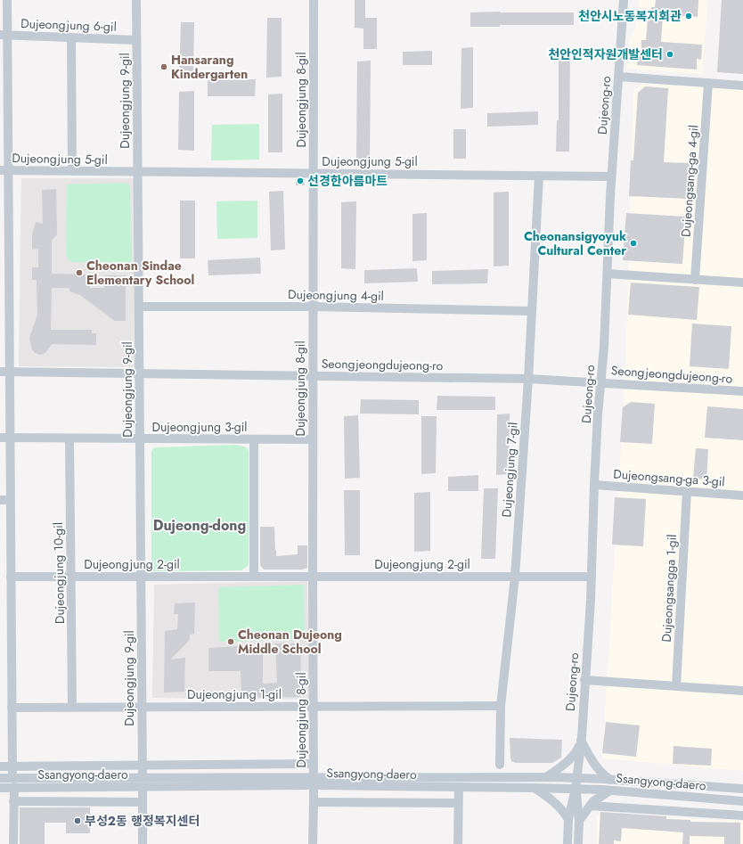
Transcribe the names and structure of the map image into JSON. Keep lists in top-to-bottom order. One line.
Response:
{"streets":{"street":["Dujeongjung 6-gil","Dujeongjung 8-gil","Dujeongjung 9-gil","Dujeong-ro","Dujeongjung 5-gil","Dujeongsang-ga 4-gil","Dujeongjung 4-gil","Seongjeongdujeong-ro","Dujeongjung 3-gil","Dujeongjung 7-gil","Dujeongsang-ga 3-gil","Dujeongjung 2-gil","Dujeongjung 10-gil","Dujeongsangga 1-gil","Dujeongjung 1-gil","Ssangyong-daero"]},"crossings":[["Dujeongjung 6-gil","Dujeongjung 9-gil"],["Dujeongjung 8-gil","Dujeongjung 5-gil"],["Dujeongjung 8-gil","Dujeongjung 4-gil"],["Dujeongjung 8-gil","Seongjeongdujeong-ro"],["Dujeongjung 8-gil","Dujeongjung 3-gil"],["Dujeongjung 8-gil","Dujeongjung 2-gil"],["Dujeongjung 8-gil","Dujeongjung 1-gil"],["Dujeongjung 8-gil","Ssangyong-daero"],["Dujeongjung 9-gil","Dujeongjung 5-gil"],["Dujeongjung 9-gil","Dujeongjung 4-gil"],["Dujeongjung 9-gil","Seongjeongdujeong-ro"],["Dujeongjung 9-gil","Dujeongjung 3-gil"],["Dujeongjung 9-gil","Dujeongjung 2-gil"],["Dujeongjung 9-gil","Dujeongjung 1-gil"],["Dujeongjung 9-gil","Ssangyong-daero"],["Dujeong-ro","Dujeongjung 5-gil"],["Dujeong-ro","Seongjeongdujeong-ro"],["Dujeong-ro","Dujeongsang-ga 3-gil"],["Dujeong-ro","Dujeongjung 2-gil"],["Dujeong-ro","Ssangyong-daero"],["Dujeongjung 5-gil","Dujeongjung 7-gil"],["Dujeongjung 4-gil","Dujeongjung 7-gil"],["Seongjeongdujeong-ro","Dujeongjung 7-gil"],["Dujeongjung 3-gil","Dujeongjung 10-gil"],["Dujeongjung 7-gil","Dujeongjung 2-gil"],["Dujeongjung 7-gil","Dujeongjung 1-gil"],["Dujeongsang-ga 3-gil","Dujeongsangga 1-gil"],["Dujeongjung 2-gil","Dujeongjung 10-gil"],["Dujeongjung 10-gil","Dujeongjung 1-gil"]],"districts":["Dujeong-dong"],"places":["천안시노동복지회관","천안인적자원개발센터","Hansarang Kindergarten","선경한아름마트","Cheonansigyoyuk Cultural Center","Cheonan Sindae Elementary School","Cheonan Dujeong Middle School","부성2동 행정복지센터"]}
